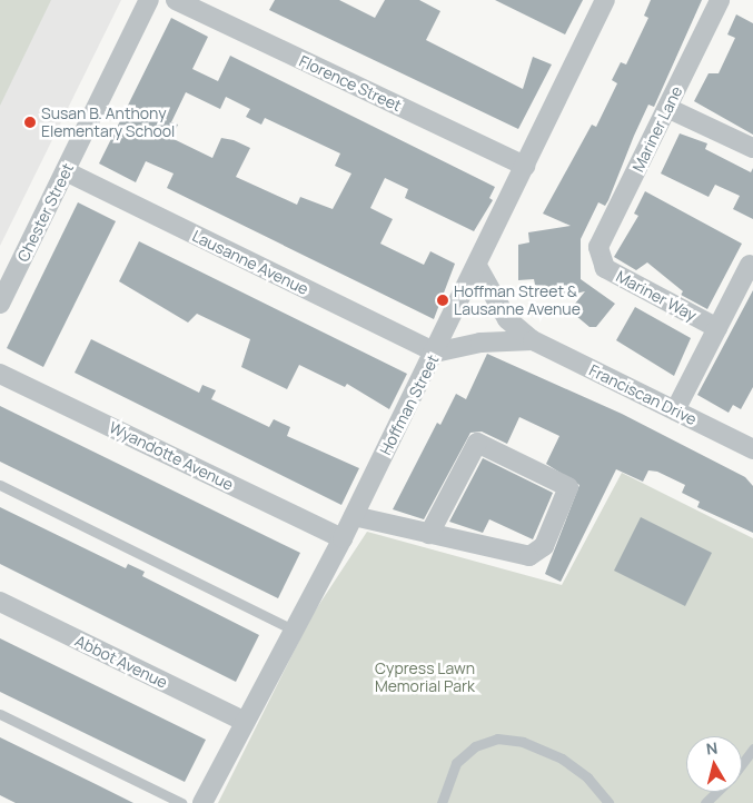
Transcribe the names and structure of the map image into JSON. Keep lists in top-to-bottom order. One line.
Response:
{"streets":{"street":["Florence Street","Mariner Lane","Chester Street","Lausanne Avenue","Mariner Way","Franciscan Drive","Hoffman Street","Wyandotte Avenue","Abbot Avenue"]},"crossings":[["Florence Street","Hoffman Street"],["Mariner Lane","Mariner Way"],["Chester Street","Lausanne Avenue"],["Lausanne Avenue","Franciscan Drive"],["Lausanne Avenue","Hoffman Street"],["Franciscan Drive","Hoffman Street"],["Hoffman Street","Wyandotte Avenue"],["Hoffman Street","Abbot Avenue"]],"parks":["Cypress Lawn Memorial Park"],"places":["Susan B. Anthony Elementary School","Hoffman Street & Lausanne Avenue"],"north":"top"}
